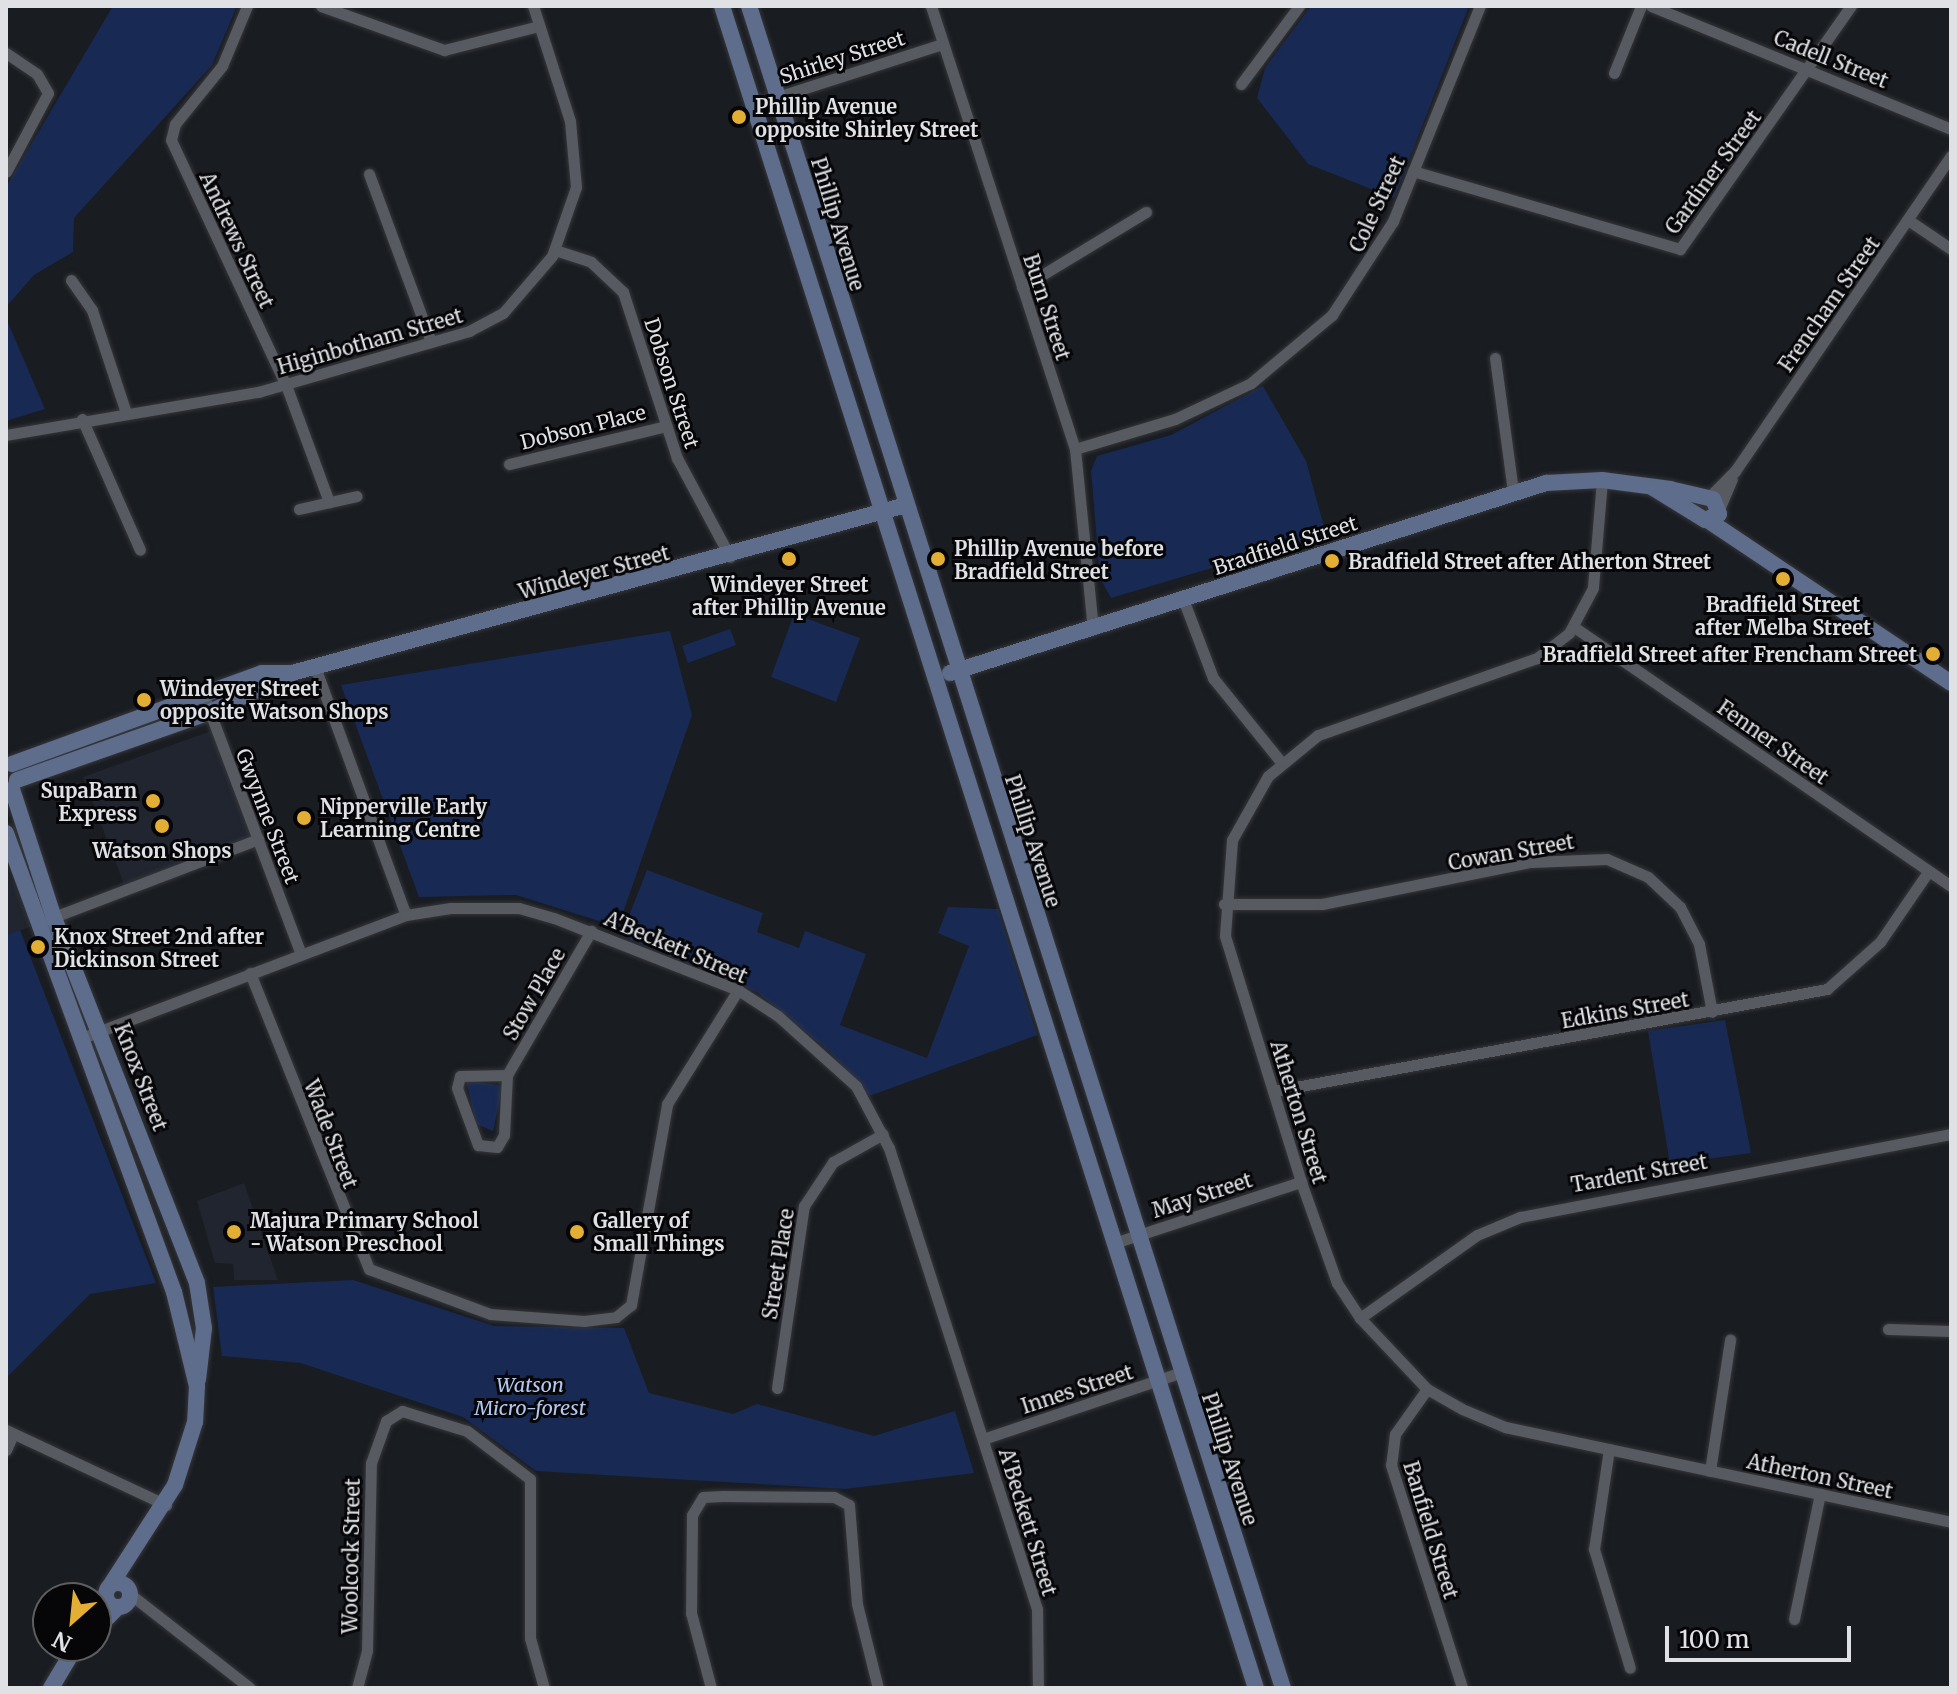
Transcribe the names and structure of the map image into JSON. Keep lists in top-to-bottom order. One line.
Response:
{"streets":{"street":["Shirley Street","Cadell Street","Gardiner Street","Cole Street","Phillip Avenue","Andrews Street","Frencham Street","Burn Street","Higinbotham Street","Dobson Street","Dobson Place","Bradfield Street","Windeyer Street","Fenner Street","Gwynne Street","Cowan Street","A'Beckett Street","Stow Place","Edkins Street","Knox Street","Atherton Street","Wade Street","Tardent Street","May Street","Street Place","Innes Street","Banfield Street","Woolcock Street"]},"crossings":[["Shirley Street","Phillip Avenue"],["Shirley Street","Burn Street"],["Cadell Street","Gardiner Street"],["Gardiner Street","Cole Street"],["Cole Street","Burn Street"],["Phillip Avenue","Bradfield Street"],["Phillip Avenue","Windeyer Street"],["Phillip Avenue","May Street"],["Phillip Avenue","Innes Street"],["Andrews Street","Higinbotham Street"],["Frencham Street","Bradfield Street"],["Burn Street","Bradfield Street"],["Higinbotham Street","Dobson Street"],["Dobson Street","Dobson Place"],["Dobson Street","Windeyer Street"],["Bradfield Street","Atherton Street"],["Windeyer Street","Gwynne Street"],["Windeyer Street","Knox Street"],["Fenner Street","Edkins Street"],["Fenner Street","Atherton Street"],["Gwynne Street","A'Beckett Street"],["Cowan Street","Edkins Street"],["Cowan Street","Atherton Street"],["A'Beckett Street","Stow Place"],["A'Beckett Street","Knox Street"],["A'Beckett Street","Wade Street"],["A'Beckett Street","Street Place"],["A'Beckett Street","Innes Street"],["Edkins Street","Atherton Street"],["Atherton Street","Tardent Street"],["Atherton Street","May Street"],["Atherton Street","Banfield Street"]],"parks":["Watson Micro-forest"],"places":["Phillip Avenue opposite Shirley Street","Windeyer Street after Phillip Avenue","Phillip Avenue before Bradfield Street","Bradfield Street after Atherton Street","Bradfield Street after Melba Street","Bradfield Street after Frencham Street","Windeyer Street opposite Watson Shops","SupaBarn Express","Nipperville Early Learning Centre","Watson Shops","Knox Street 2nd after Dickinson Street","Majura Primary School - Watson Preschool","Gallery of Small Things"],"scale_bar":"100 m","north":"bottom left"}
